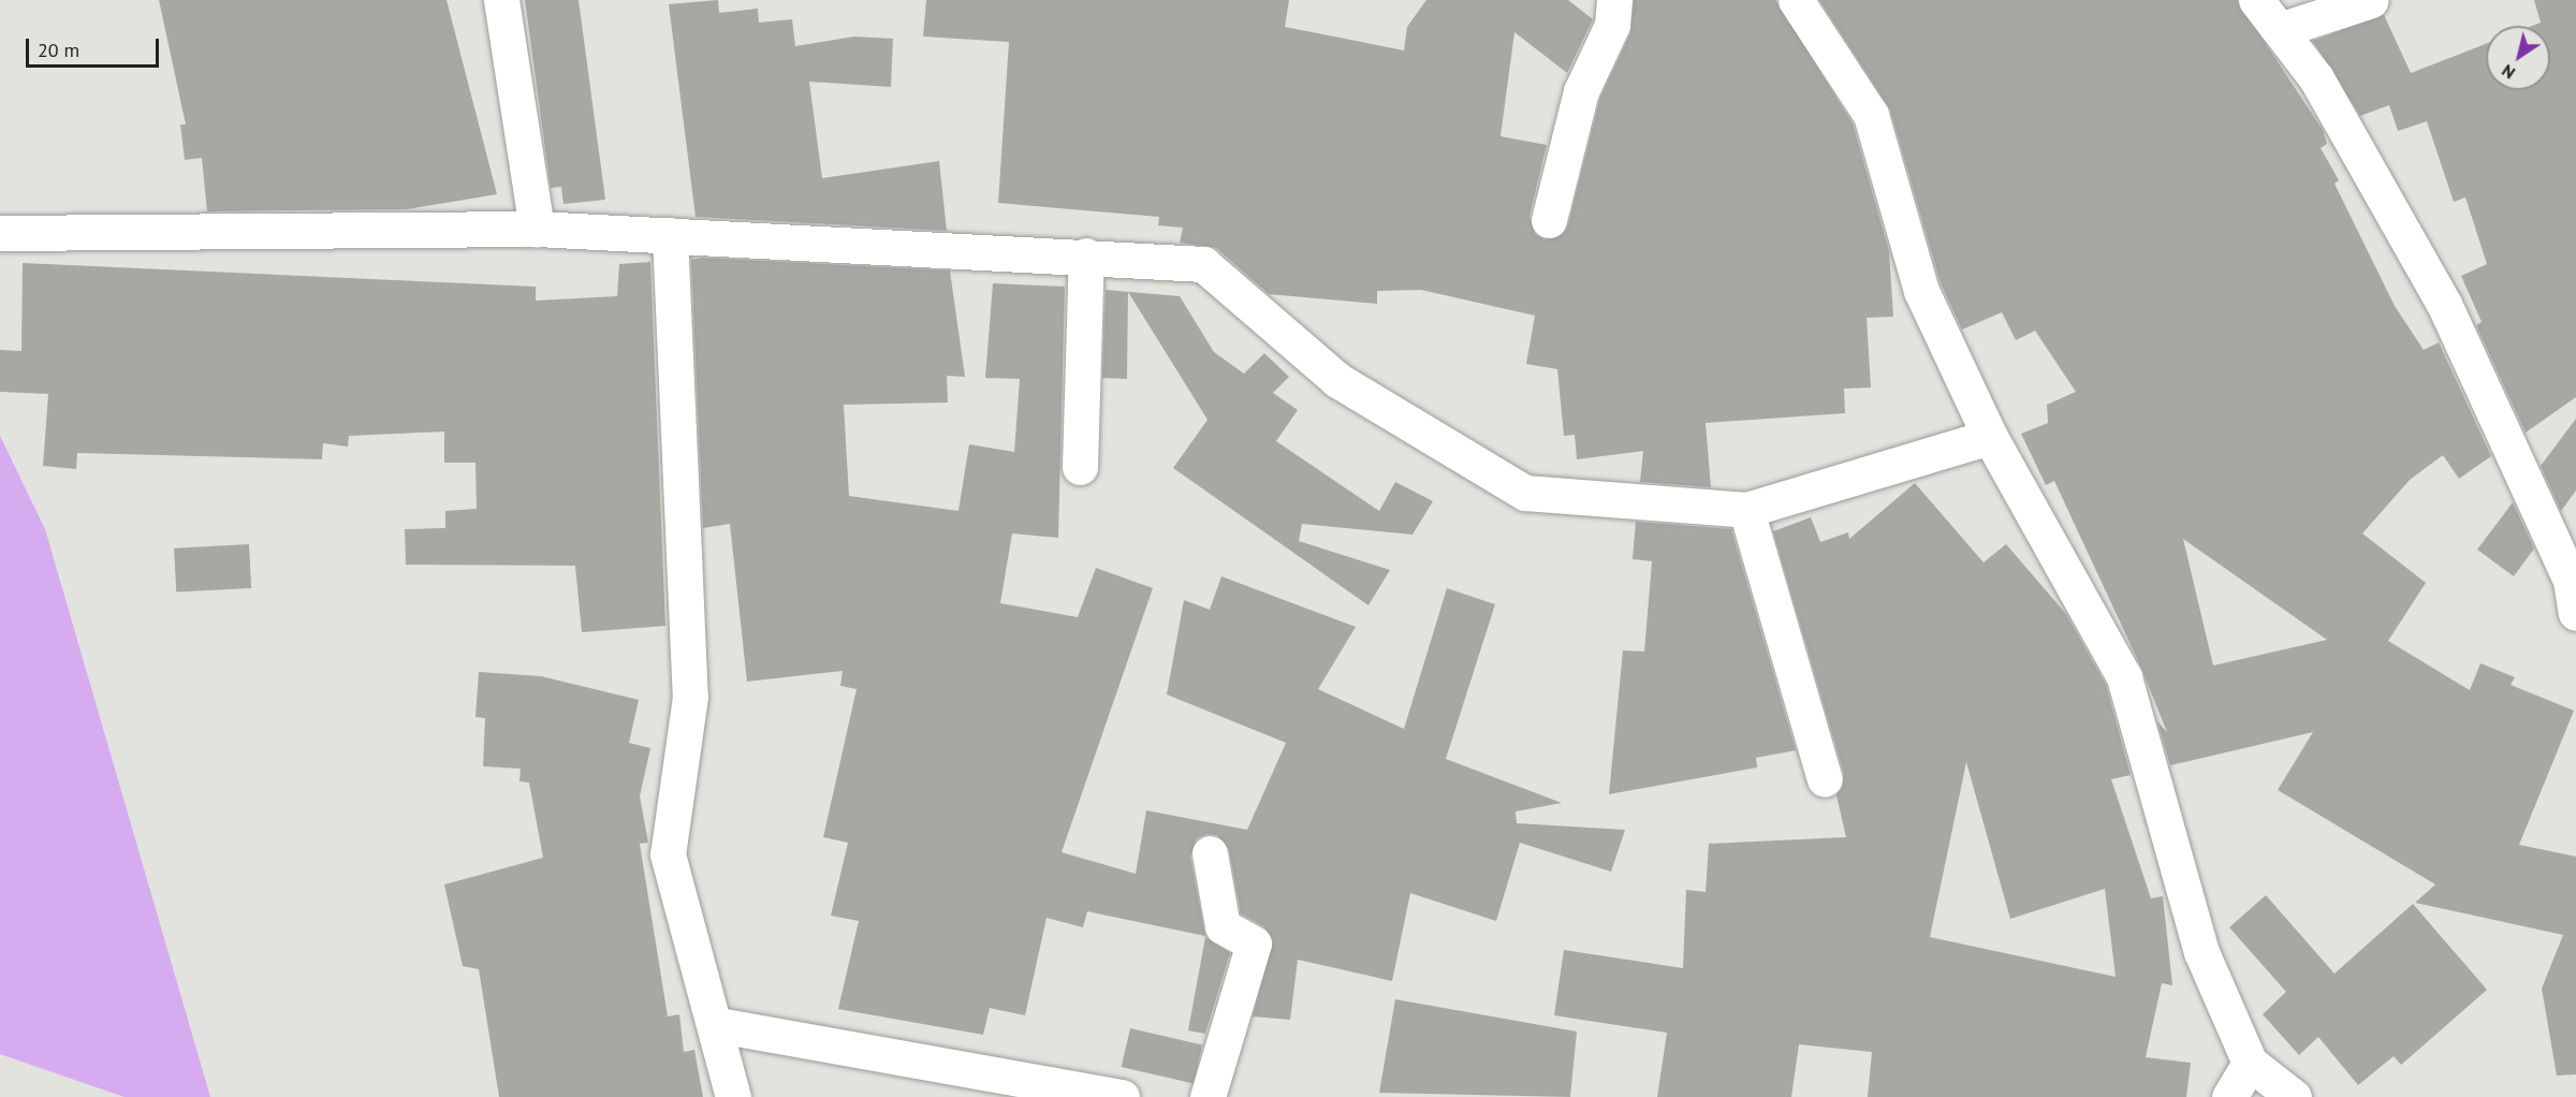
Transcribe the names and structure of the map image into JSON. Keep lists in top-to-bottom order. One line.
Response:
{"scale_bar":"20 m","north":"bottom left"}
